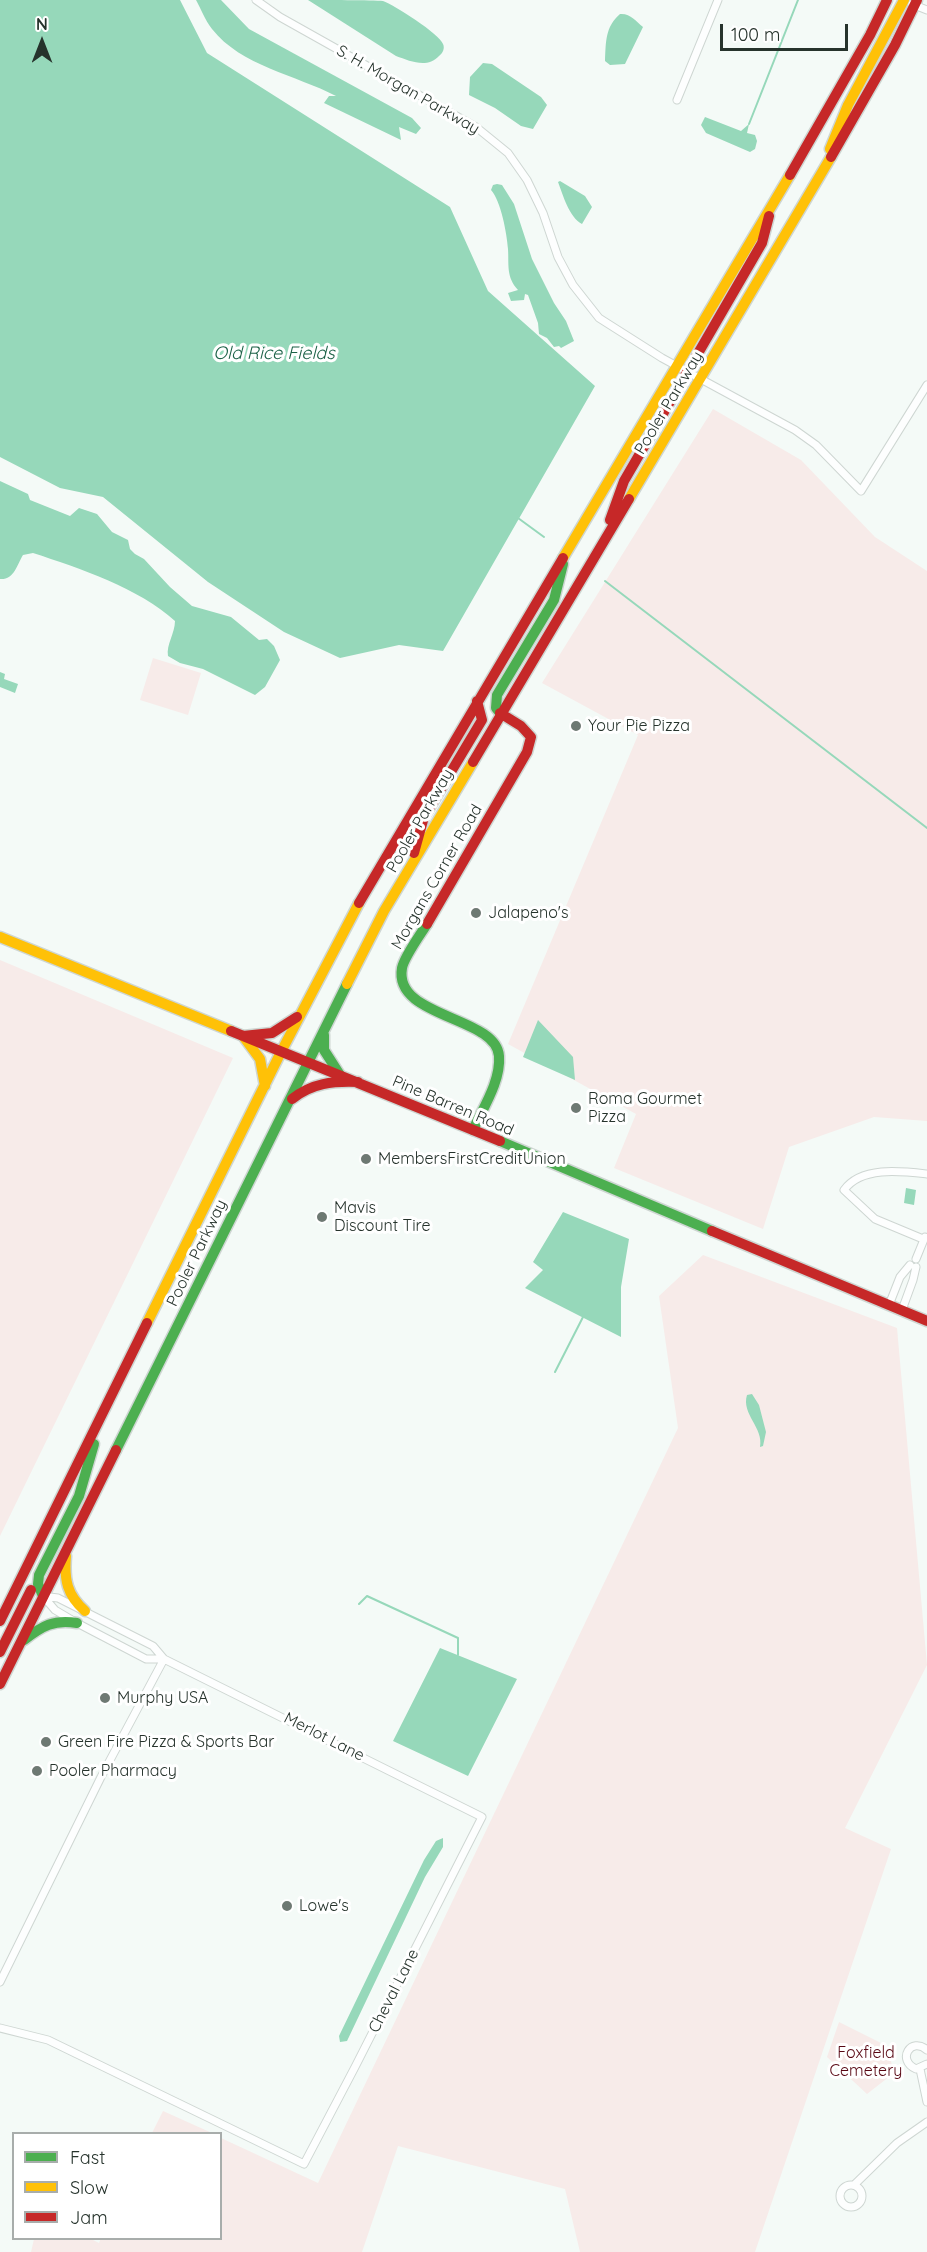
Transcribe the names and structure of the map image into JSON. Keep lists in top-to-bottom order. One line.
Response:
{"streets":{"main road":["Pooler Parkway","Morgans Corner Road","Pine Barren Road"],"street":["S. H. Morgan Parkway","Merlot Lane","Cheval Lane"]},"crossings":[["S. H. Morgan Parkway","Pooler Parkway"],["Pooler Parkway","Morgans Corner Road"],["Pooler Parkway","Pine Barren Road"],["Pooler Parkway","Merlot Lane"],["Morgans Corner Road","Pine Barren Road"],["Merlot Lane","Cheval Lane"]],"water":["Old Rice Fields"],"parks":["Foxfield Cemetery"],"places":["Your Pie Pizza","Jalapeno's","Roma Gourmet Pizza","MembersFirstCreditUnion","Mavis Discount Tire","Murphy USA","Green Fire Pizza & Sports Bar","Pooler Pharmacy","Lowe's"],"legend":["Fast","Slow","Jam"],"scale_bar":"100 m","north":"top"}
